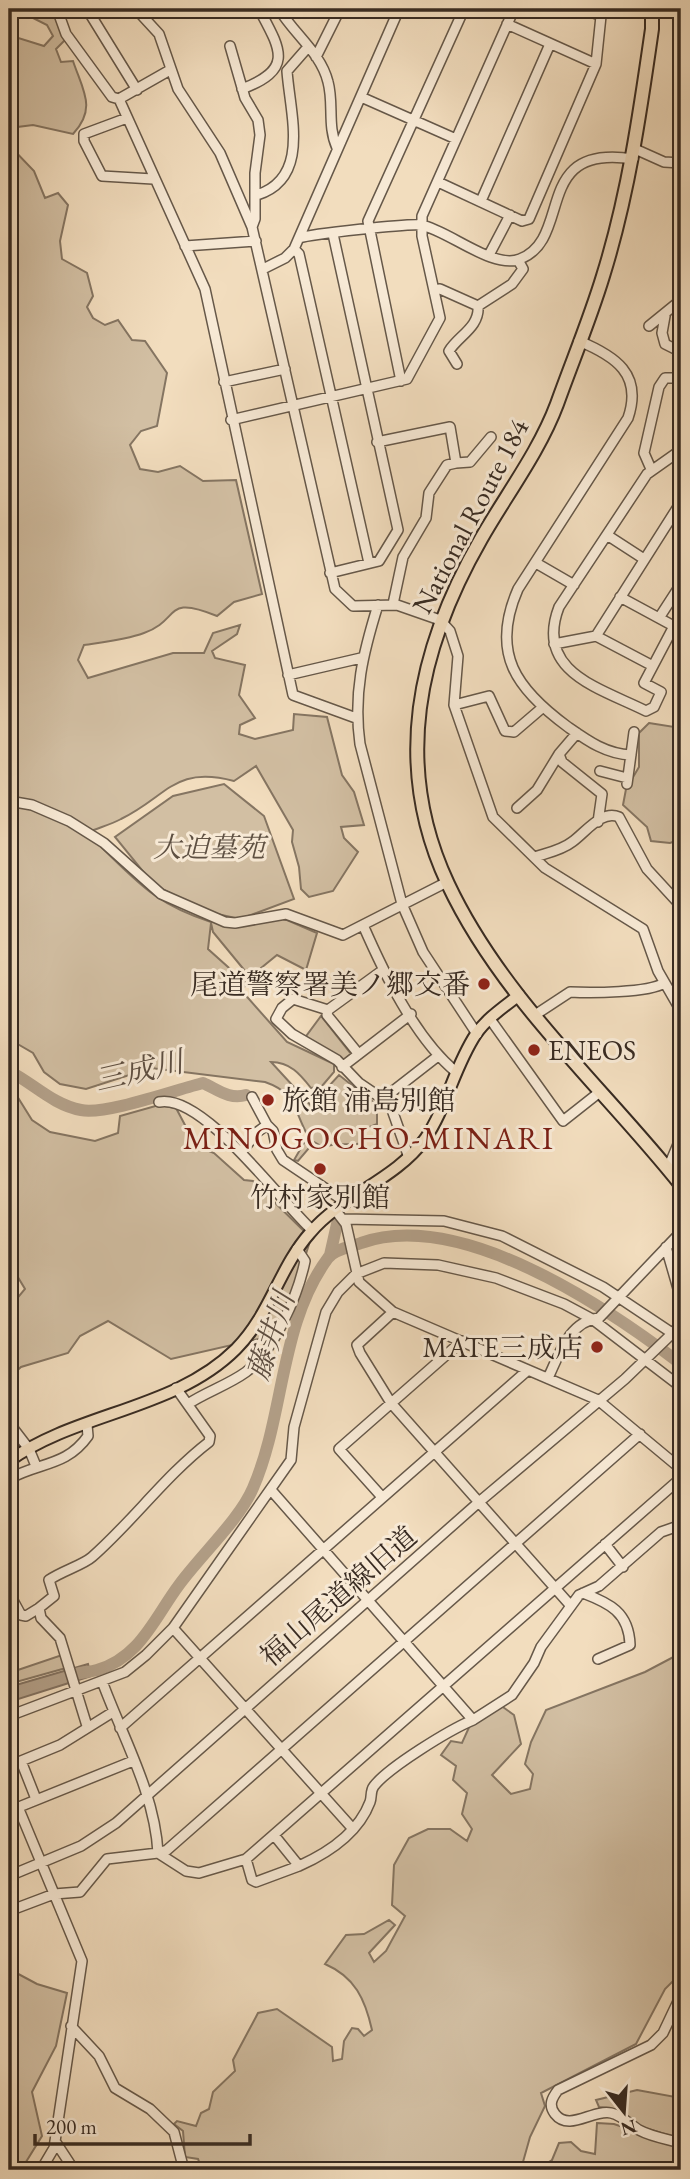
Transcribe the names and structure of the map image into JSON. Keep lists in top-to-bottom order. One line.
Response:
{"streets":{"highway":["National Route 184"],"street":["福山尾道線旧道"]},"districts":["MINOGOCHO-MINARI"],"water":["三成川","藤井川"],"parks":["大迫墓苑"],"places":["尾道警察署美ノ郷交番","ENEOS","旅館 浦島別館","竹村家別館","MATE三成店"],"scale_bar":"200 m","north":"bottom"}
